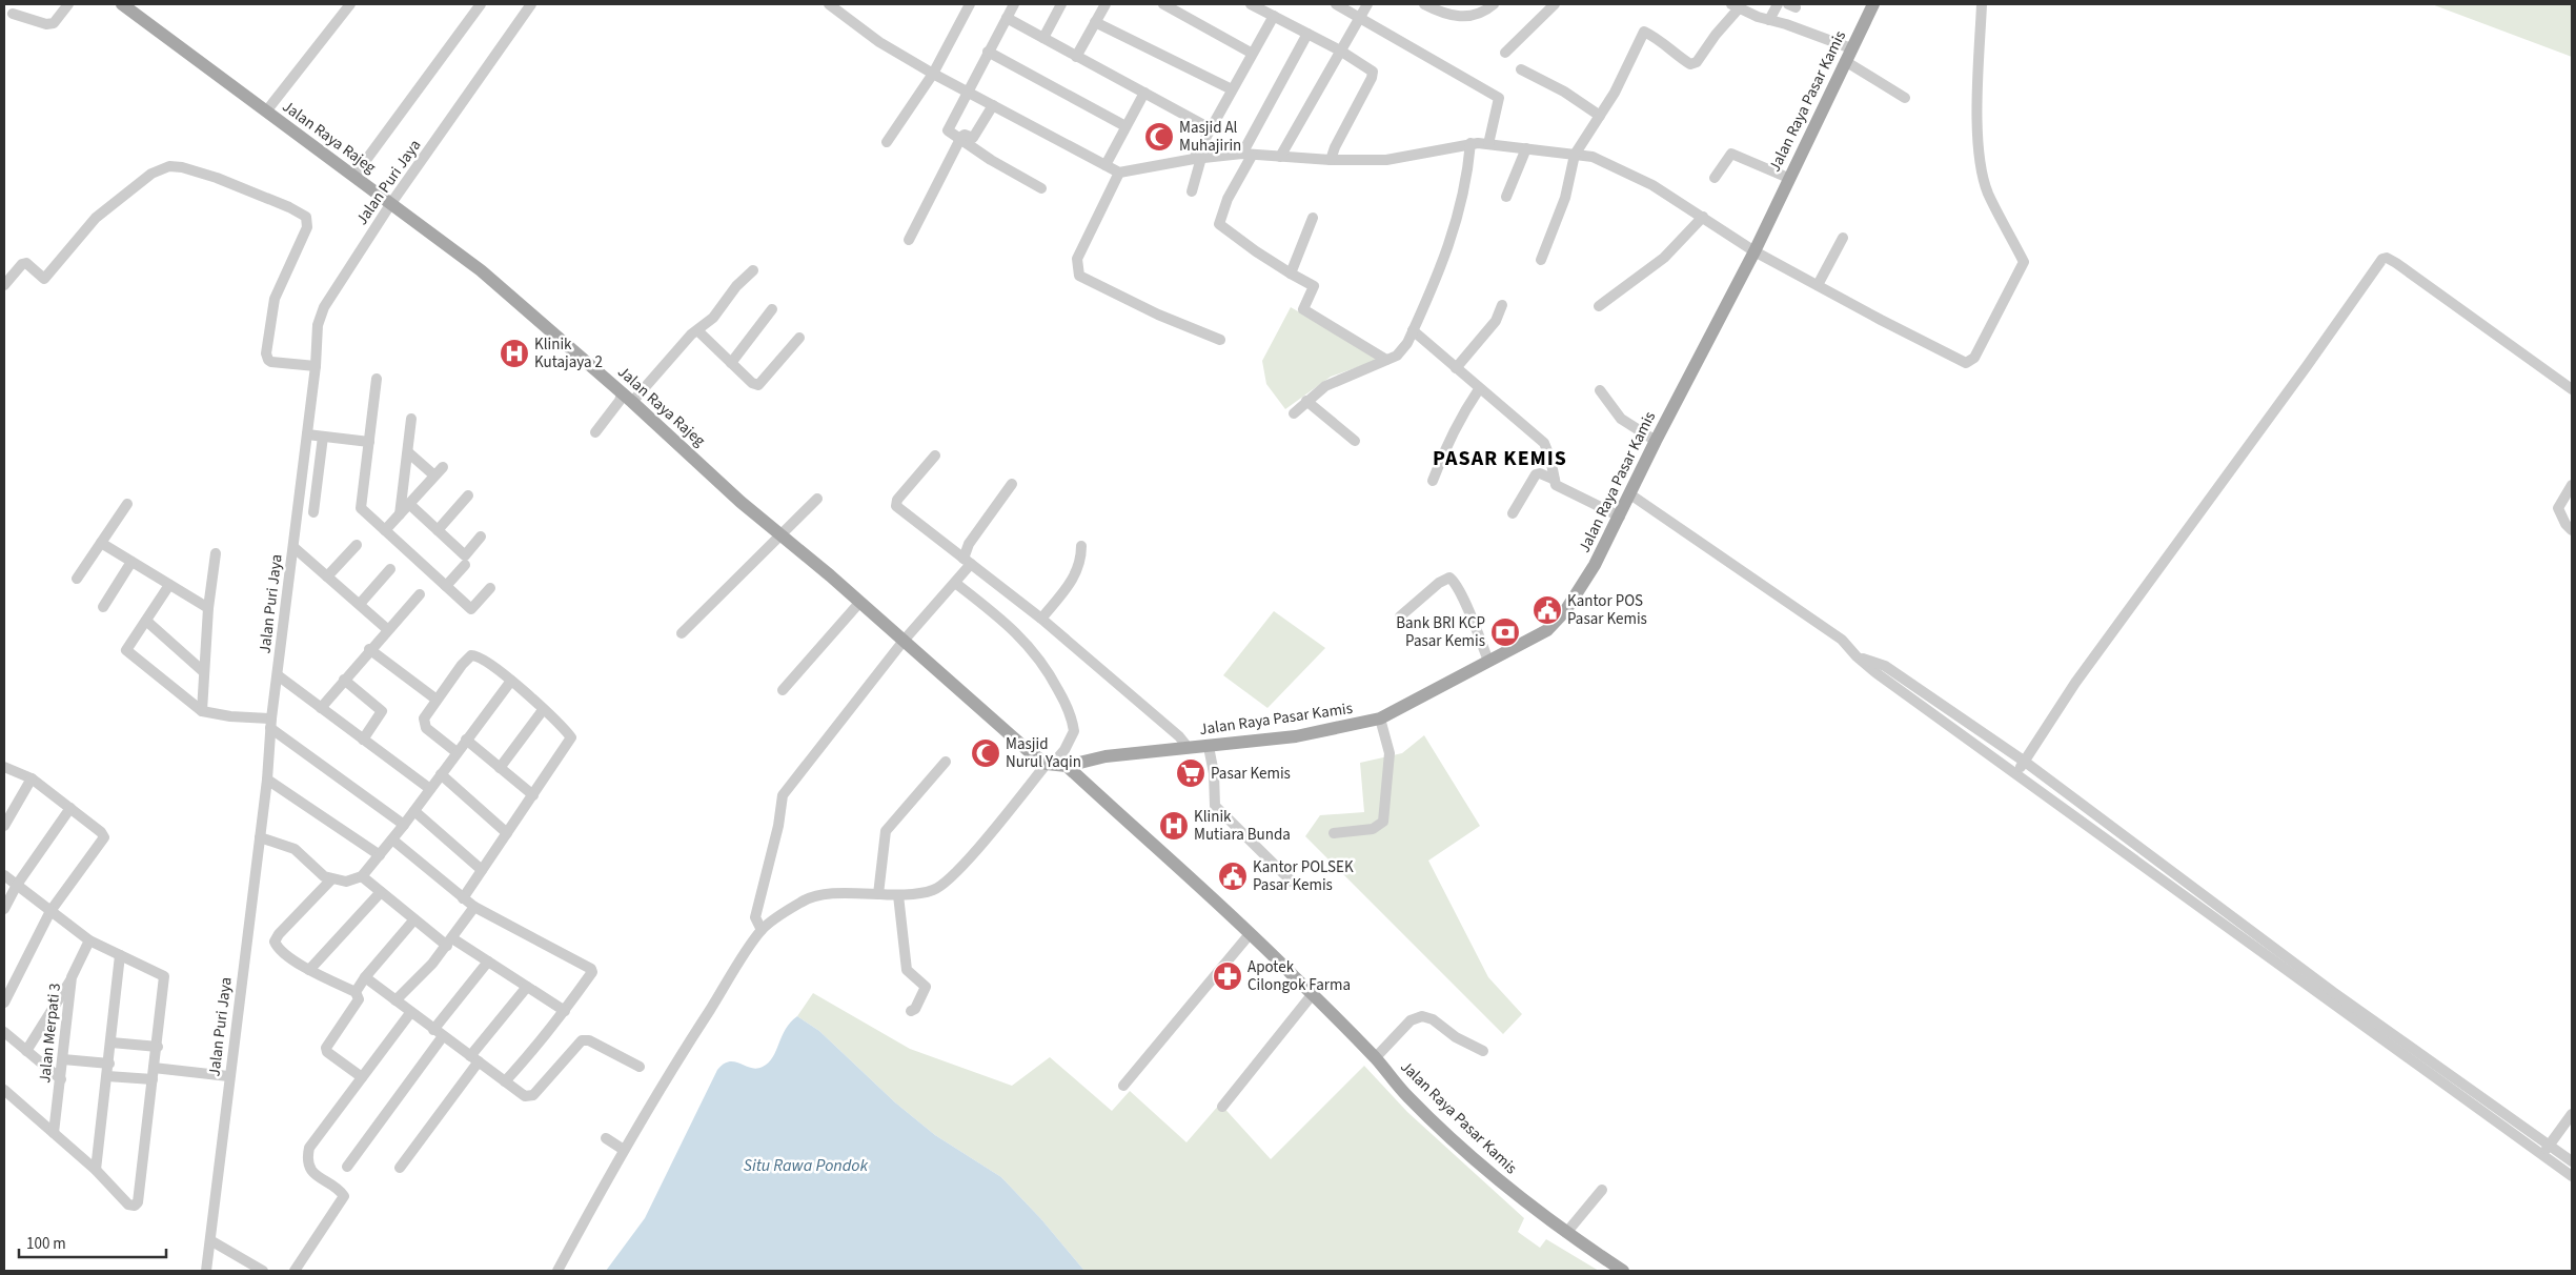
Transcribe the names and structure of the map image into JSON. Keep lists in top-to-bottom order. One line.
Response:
{"streets":{"main road":["Jalan Raya Pasar Kamis","Jalan Raya Rajeg"],"street":["Jalan Puri Jaya","Jalan Merpati 3"]},"crossings":[["Jalan Raya Rajeg","Jalan Puri Jaya"]],"districts":["PASAR KEMIS"],"water":["Situ Rawa Pondok"],"places":{"mosque":["Masjid Al Muhajirin","Masjid Nurul Yaqin"],"hospital":["Klinik Kutajaya 2","Klinik Mutiara Bunda"],"public building":["Kantor POS Pasar Kemis","Kantor POLSEK Pasar Kemis"],"bank":["Bank BRI KCP Pasar Kemis"],"supermarket":["Pasar Kemis"],"pharmacy":["Apotek Cilongok Farma"]},"scale_bar":"100 m"}
